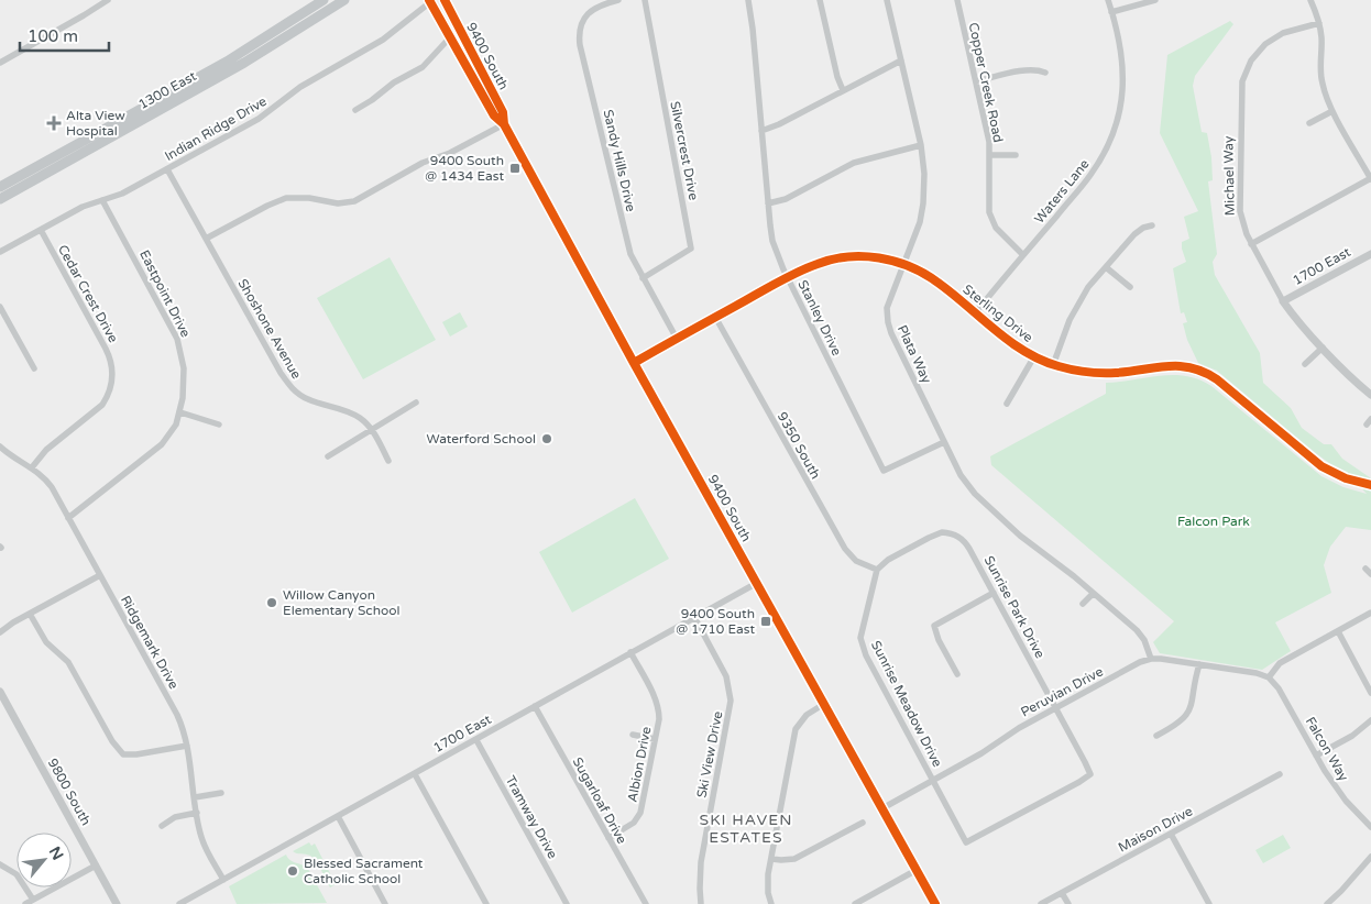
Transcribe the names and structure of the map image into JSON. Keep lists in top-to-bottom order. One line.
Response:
{"streets":{"main road":["9400 South","1300 East"],"street":["Copper Creek Road","Indian Ridge Drive","Silvercrest Drive","Sandy Hills Drive","Michael Way","Waters Lane","1700 East","Cedar Crest Drive","Eastpoint Drive","Sterling Drive","Stanley Drive","Shoshone Avenue","Plata Way","9350 South","Sunrise Park Drive","Ridgemark Drive","Peruvian Drive","Sunrise Meadow Drive","Falcon Way","Ski View Drive","Albion Drive","9800 South","Sugarloaf Drive","Tramway Drive","Maison Drive"]},"crossings":[["9400 South","Indian Ridge Drive"],["9400 South","1700 East"],["9400 South","Sterling Drive"],["9400 South","Peruvian Drive"],["Copper Creek Road","Waters Lane"],["Indian Ridge Drive","Cedar Crest Drive"],["Indian Ridge Drive","Eastpoint Drive"],["Indian Ridge Drive","Shoshone Avenue"],["Silvercrest Drive","Sandy Hills Drive"],["Sandy Hills Drive","Sterling Drive"],["Michael Way","1700 East"],["Waters Lane","Sterling Drive"],["1700 East","Ridgemark Drive"],["1700 East","Ski View Drive"],["1700 East","Albion Drive"],["1700 East","Sugarloaf Drive"],["1700 East","Tramway Drive"],["Cedar Crest Drive","Ridgemark Drive"],["Eastpoint Drive","Ridgemark Drive"],["Sterling Drive","Stanley Drive"],["Sterling Drive","Plata Way"],["Sterling Drive","9350 South"],["Stanley Drive","Plata Way"],["Plata Way","Peruvian Drive"],["9350 South","Sunrise Park Drive"],["9350 South","Sunrise Meadow Drive"],["Sunrise Park Drive","Peruvian Drive"],["Sunrise Park Drive","Sunrise Meadow Drive"],["Peruvian Drive","Sunrise Meadow Drive"],["Albion Drive","Sugarloaf Drive"]],"districts":["SKI HAVEN ESTATES"],"parks":["Falcon Park"],"places":{"health":["Alta View Hospital"],"transit":["9400 South @ 1434 East","9400 South @ 1710 East"],"other":["Waterford School","Willow Canyon Elementary School","Blessed Sacrament Catholic School"]},"scale_bar":"100 m","north":"top right"}
